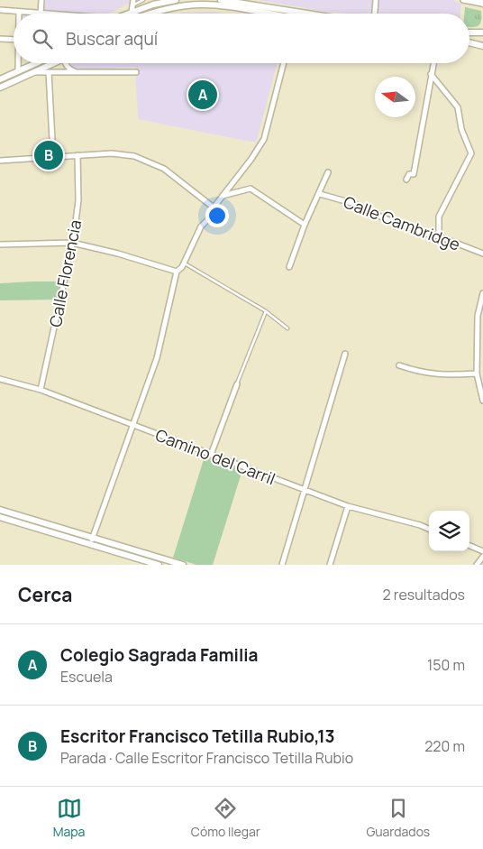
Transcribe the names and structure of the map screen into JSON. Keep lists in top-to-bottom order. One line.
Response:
{"streets":{"street":["Calle Cambridge","Calle Florencia","Camino del Carril"]},"crossings":[["Calle Florencia","Camino del Carril"]],"north":"left","page":{"search":"Buscar aquí","pins":["A","B"],"heading":["Cerca","2 resultados"],"list":[{"mark":"A","name":"Colegio Sagrada Familia","note":"Escuela","value":"150 m"},{"mark":"B","name":"Escritor Francisco Tetilla Rubio,13","note":"Parada · Calle Escritor Francisco Tetilla Rubio","value":"220 m"}],"nav":["Mapa","Cómo llegar","Guardados"]}}
